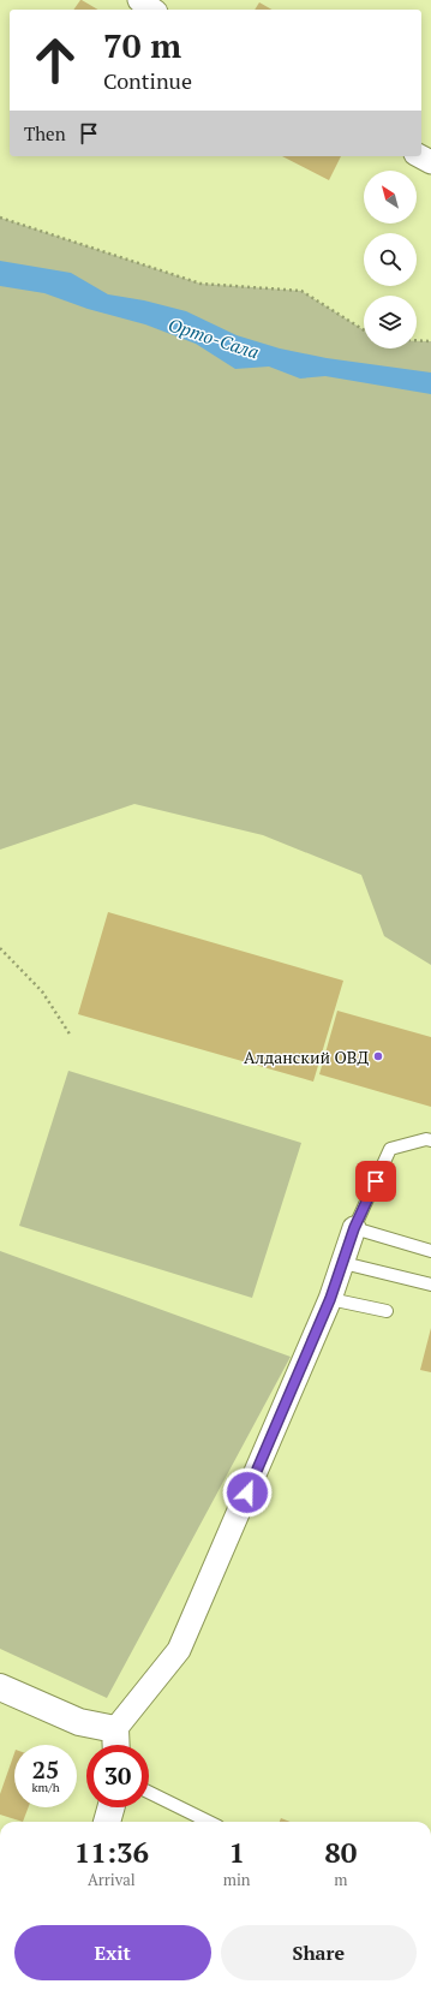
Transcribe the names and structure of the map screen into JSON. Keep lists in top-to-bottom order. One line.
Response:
{"water":["Орто-Сала"],"places":["Алданский ОВД"],"north":"top left","page":{"turn":["70 m","Continue"],"then":"Then","speed":"25 km/h","limit":"30","eta":["11:36","Arrival","1","min","80","m"],"buttons":["Exit","Share"]}}
